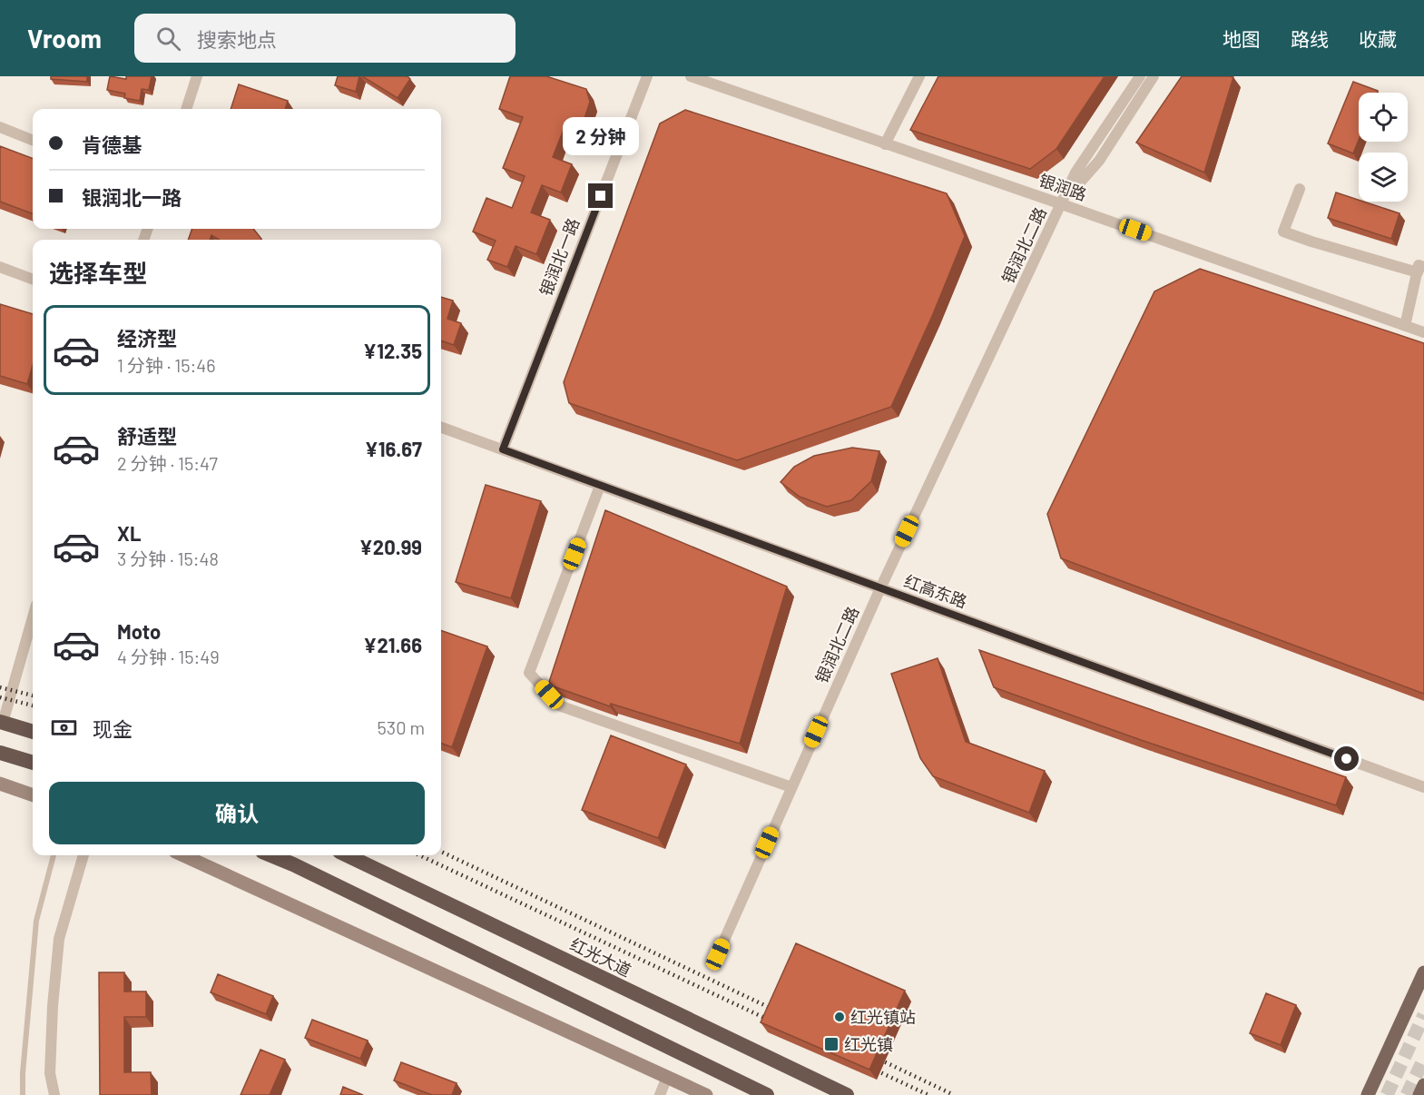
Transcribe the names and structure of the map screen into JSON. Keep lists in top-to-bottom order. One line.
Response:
{"streets":{"highway":["红光大道"],"street":["银润路","银润北二路","银润北一路","红高东路"]},"crossings":[["银润路","银润北二路"],["银润北二路","红高东路"],["银润北一路","红高东路"]],"places":{"other":["红光镇站"],"transit":["红光镇"]},"page":{"header":"Vroom","search":"搜索地点","nav":["地图","路线","收藏"],"banner":["肯德基","银润北一路"],"bubble":"2 分钟","heading":"选择车型","list":[{"name":"经济型","note":"1 分钟 · 15:46","value":"¥12.35"},{"name":"舒适型","note":"2 分钟 · 15:47","value":"¥16.67"},{"name":"XL","note":"3 分钟 · 15:48","value":"¥20.99"},{"name":"Moto","note":"4 分钟 · 15:49","value":"¥21.66"}],"pay":["现金","530 m"],"buttons":"确认"}}
